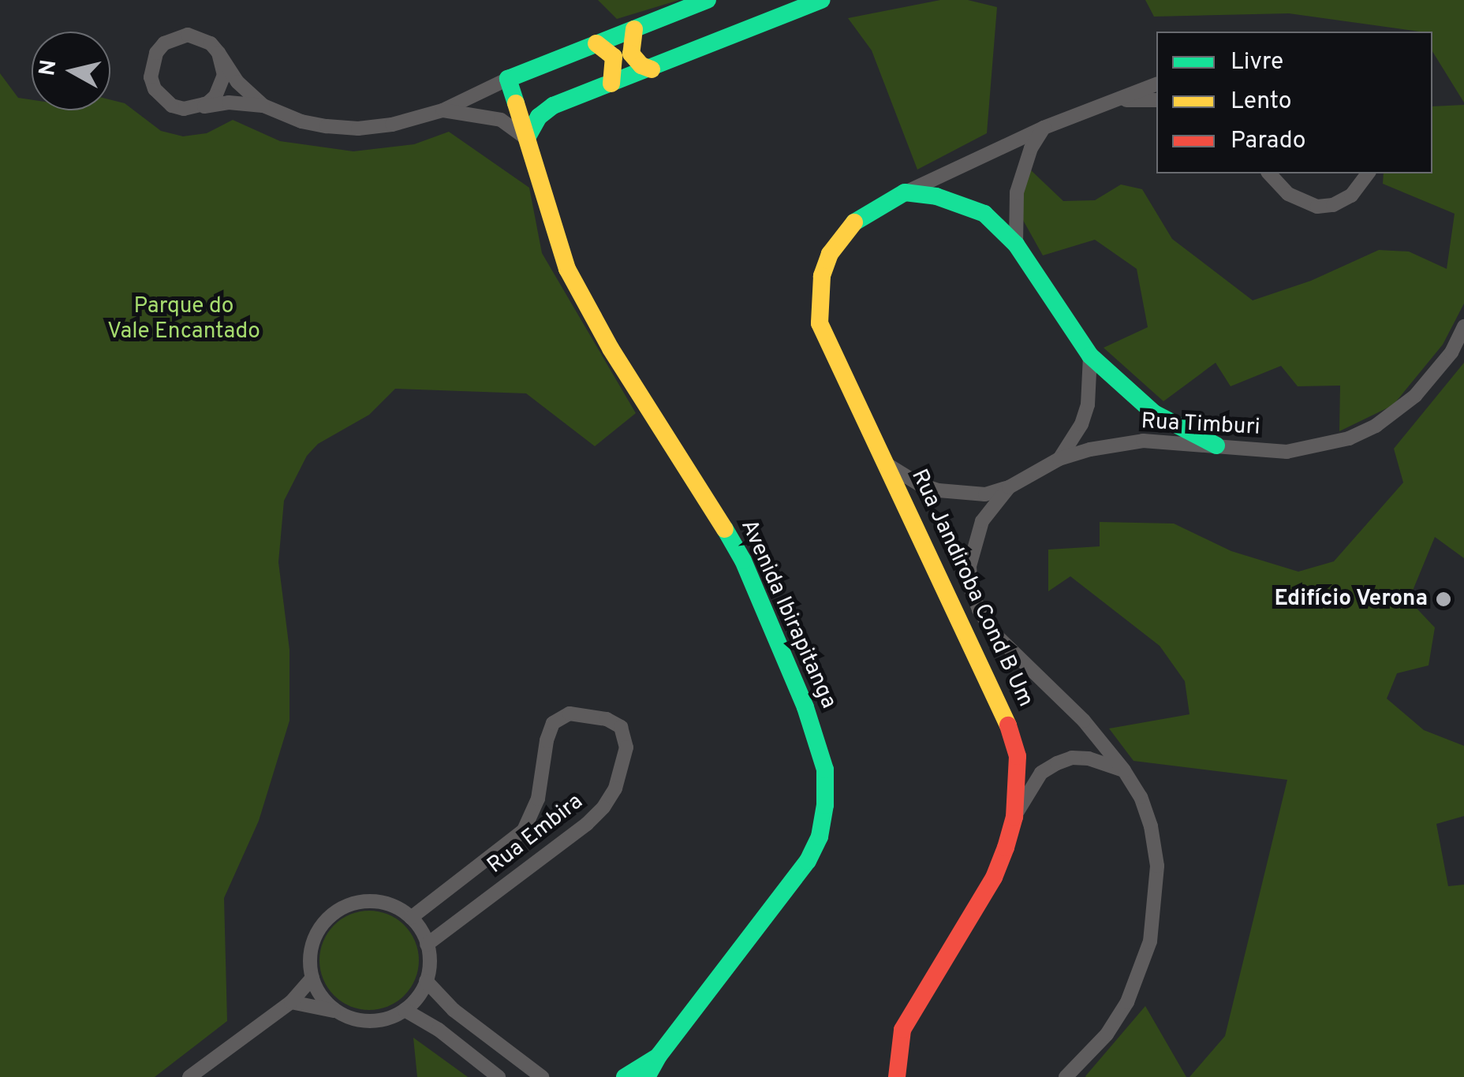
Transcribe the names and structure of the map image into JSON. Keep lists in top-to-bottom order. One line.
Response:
{"streets":{"main road":["Rua Jandiroba Cond B Um","Avenida Ibirapitanga"],"street":["Rua Timburi","Rua Embira"]},"crossings":[["Rua Timburi","Rua Jandiroba Cond B Um"]],"parks":["Parque do Vale Encantado"],"places":["Edifício Verona"],"legend":["Livre","Lento","Parado"],"north":"left"}
